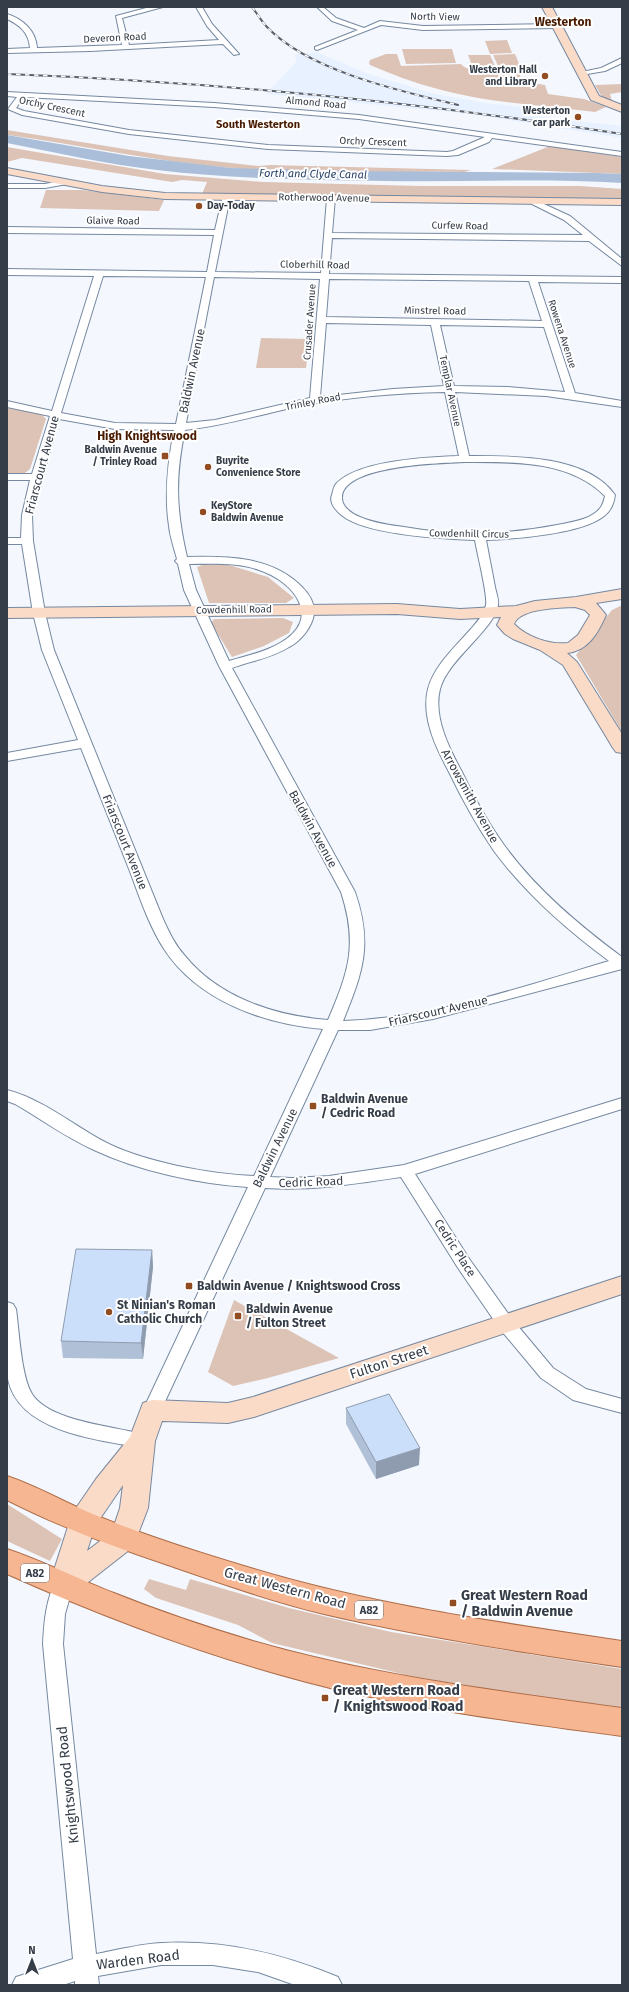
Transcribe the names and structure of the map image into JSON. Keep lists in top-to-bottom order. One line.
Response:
{"streets":{"main road":["A82","Great Western Road"],"street":["North View","Deveron Road","Almond Road","Orchy Crescent","Rotherwood Avenue","Glaive Road","Curfew Road","Cloberhill Road","Minstrel Road","Crusader Avenue","Rowena Avenue","Baldwin Avenue","Templar Avenue","Trinley Road","Friarscourt Avenue","Cowdenhill Circus","Cowdenhill Road","Arrowsmith Avenue","Cedric Road","Cedric Place","Fulton Street","Knightswood Road","Warden Road"]},"crossings":[["Almond Road","Orchy Crescent"],["Rotherwood Avenue","Curfew Road"],["Rotherwood Avenue","Crusader Avenue"],["Rotherwood Avenue","Baldwin Avenue"],["Glaive Road","Baldwin Avenue"],["Curfew Road","Crusader Avenue"],["Cloberhill Road","Crusader Avenue"],["Cloberhill Road","Rowena Avenue"],["Cloberhill Road","Baldwin Avenue"],["Cloberhill Road","Friarscourt Avenue"],["Minstrel Road","Crusader Avenue"],["Minstrel Road","Rowena Avenue"],["Minstrel Road","Templar Avenue"],["Crusader Avenue","Trinley Road"],["Rowena Avenue","Trinley Road"],["Baldwin Avenue","Trinley Road"],["Baldwin Avenue","Friarscourt Avenue"],["Baldwin Avenue","Cowdenhill Road"],["Baldwin Avenue","Cedric Road"],["Baldwin Avenue","Fulton Street"],["Baldwin Avenue","A82"],["Baldwin Avenue","Great Western Road"],["Baldwin Avenue","Knightswood Road"],["Templar Avenue","Trinley Road"],["Templar Avenue","Cowdenhill Circus"],["Trinley Road","Friarscourt Avenue"],["Friarscourt Avenue","Cowdenhill Road"],["Friarscourt Avenue","Arrowsmith Avenue"],["Cowdenhill Road","Arrowsmith Avenue"],["Cedric Road","Cedric Place"],["Cedric Place","Fulton Street"],["A82","Knightswood Road"],["Knightswood Road","Warden Road"]],"districts":["Westerton","South Westerton","High Knightswood"],"water":["Forth and Clyde Canal"],"places":{"other":["Westerton Hall and Library","Westerton car park","Day-Today","Buyrite Convenience Store","KeyStore Baldwin Avenue","St Ninian's Roman Catholic Church"],"transit":["Baldwin Avenue / Trinley Road","Baldwin Avenue / Cedric Road","Baldwin Avenue / Knightswood Cross","Baldwin Avenue / Fulton Street","Great Western Road / Baldwin Avenue","Great Western Road / Knightswood Road"]},"north":"top"}
